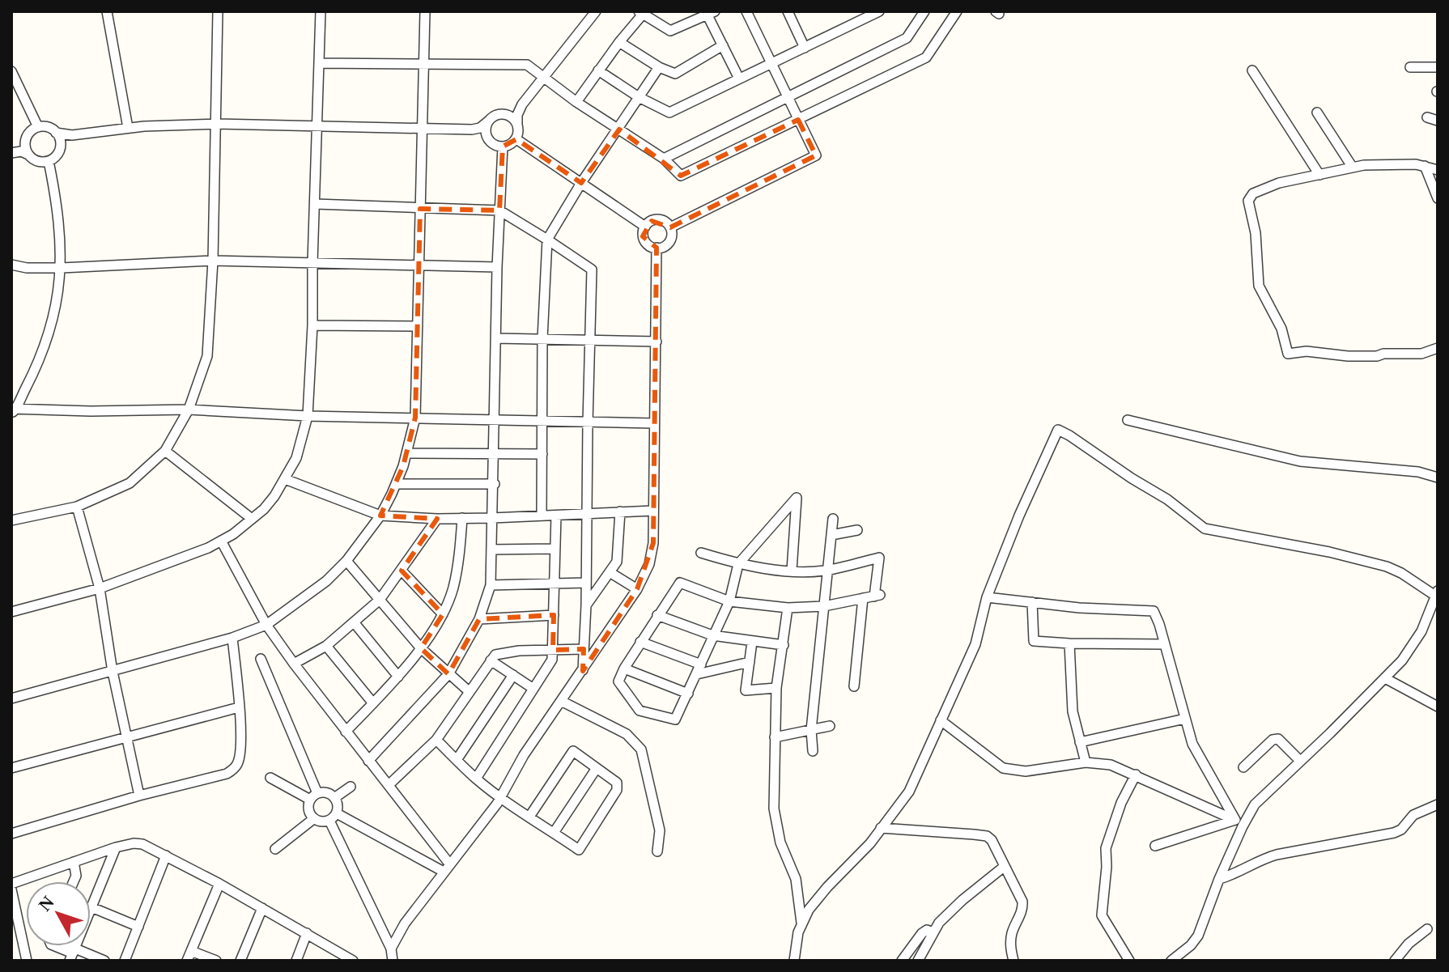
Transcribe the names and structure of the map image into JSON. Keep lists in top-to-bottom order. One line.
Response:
{"north":"top left"}
